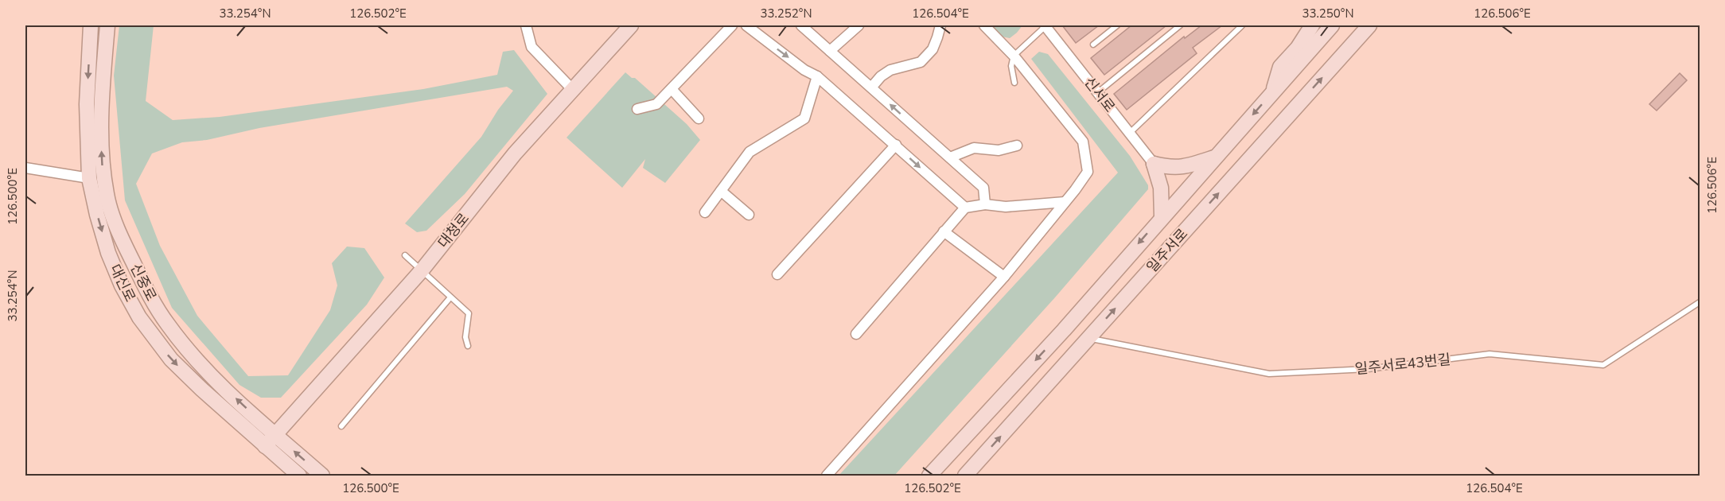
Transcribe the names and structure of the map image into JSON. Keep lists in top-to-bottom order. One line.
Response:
{"streets":{"main road":["대청로","일주서로","신중로","대신로"],"street":["신서로"],"lane":["일주서로43번길"]},"crossings":[["대청로","신중로"],["대청로","대신로"],["일주서로","일주서로43번길"]],"one_way":["신중로","대신로"],"coordinates":["33.254°N","126.502°E","33.252°N","126.504°E","33.250°N","126.506°E","126.500°E"]}
